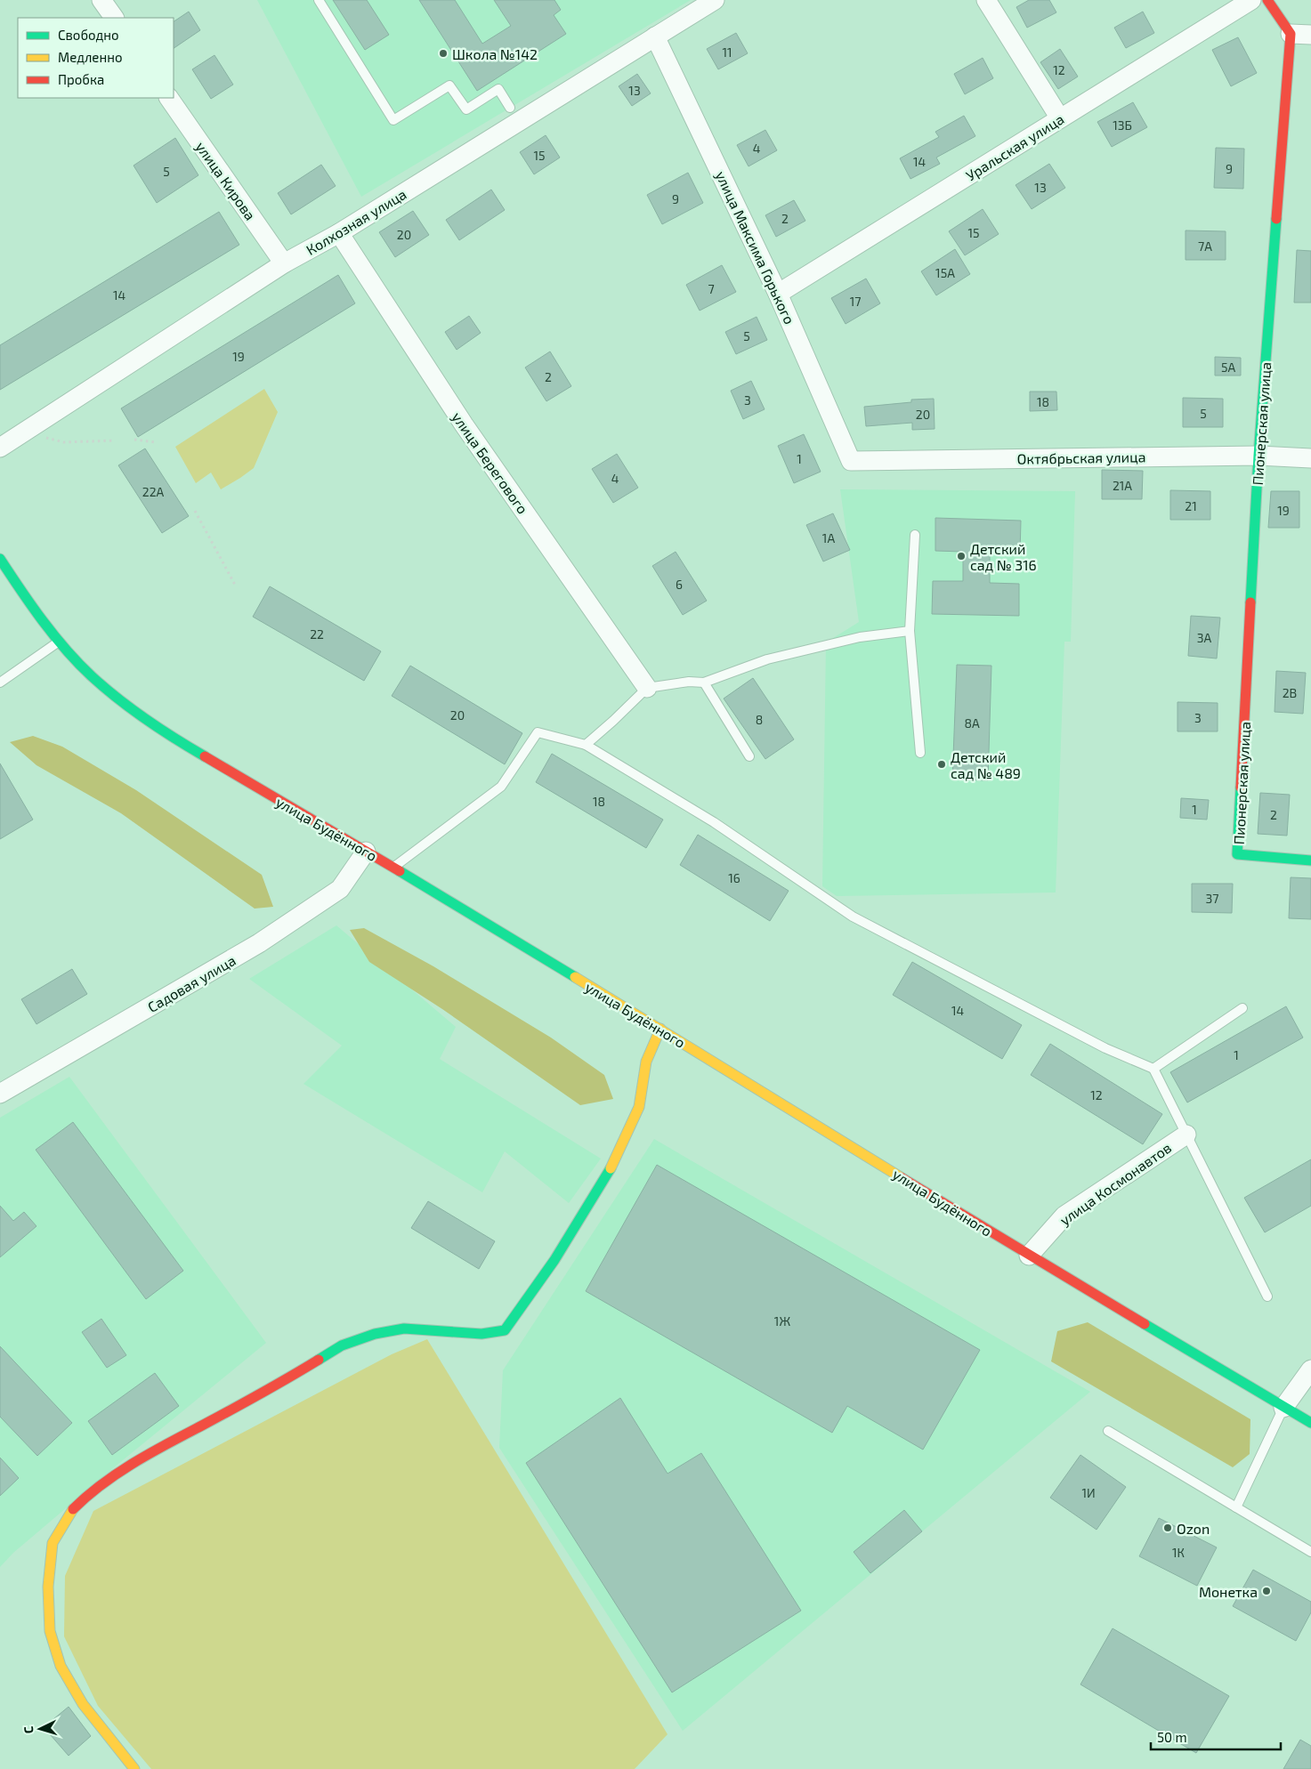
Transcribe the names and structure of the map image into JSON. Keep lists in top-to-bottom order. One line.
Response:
{"streets":{"street":["Уральская улица","улица Кирова","Колхозная улица","улица Максима Горького","Пионерская улица","Октябрьская улица","улица Берегового","улица Будённого","Садовая улица","улица Космонавтов"]},"crossings":[["Уральская улица","улица Максима Горького"],["улица Кирова","Колхозная улица"],["Колхозная улица","улица Максима Горького"],["Колхозная улица","улица Берегового"],["улица Максима Горького","Октябрьская улица"],["Пионерская улица","Октябрьская улица"],["улица Будённого","Садовая улица"],["улица Будённого","улица Космонавтов"]],"places":["Школа №142","Детский сад № 316","Детский сад № 489","Ozon","Монетка"],"house_numbers":["11","12","13","13Б","4","15","14","9","5","13","9","2","15","20","7А","15А","7","14","17","5","19","5А","2","3","18","5","20","1","4","21А","22А","21","19","1А","6","22","3А","2В","20","3","8","8А","18","1","2","16","37","14","1","12","1Ж","1И","1К"],"legend":["Свободно","Медленно","Пробка"],"scale_bar":"50 m","north":"left"}
